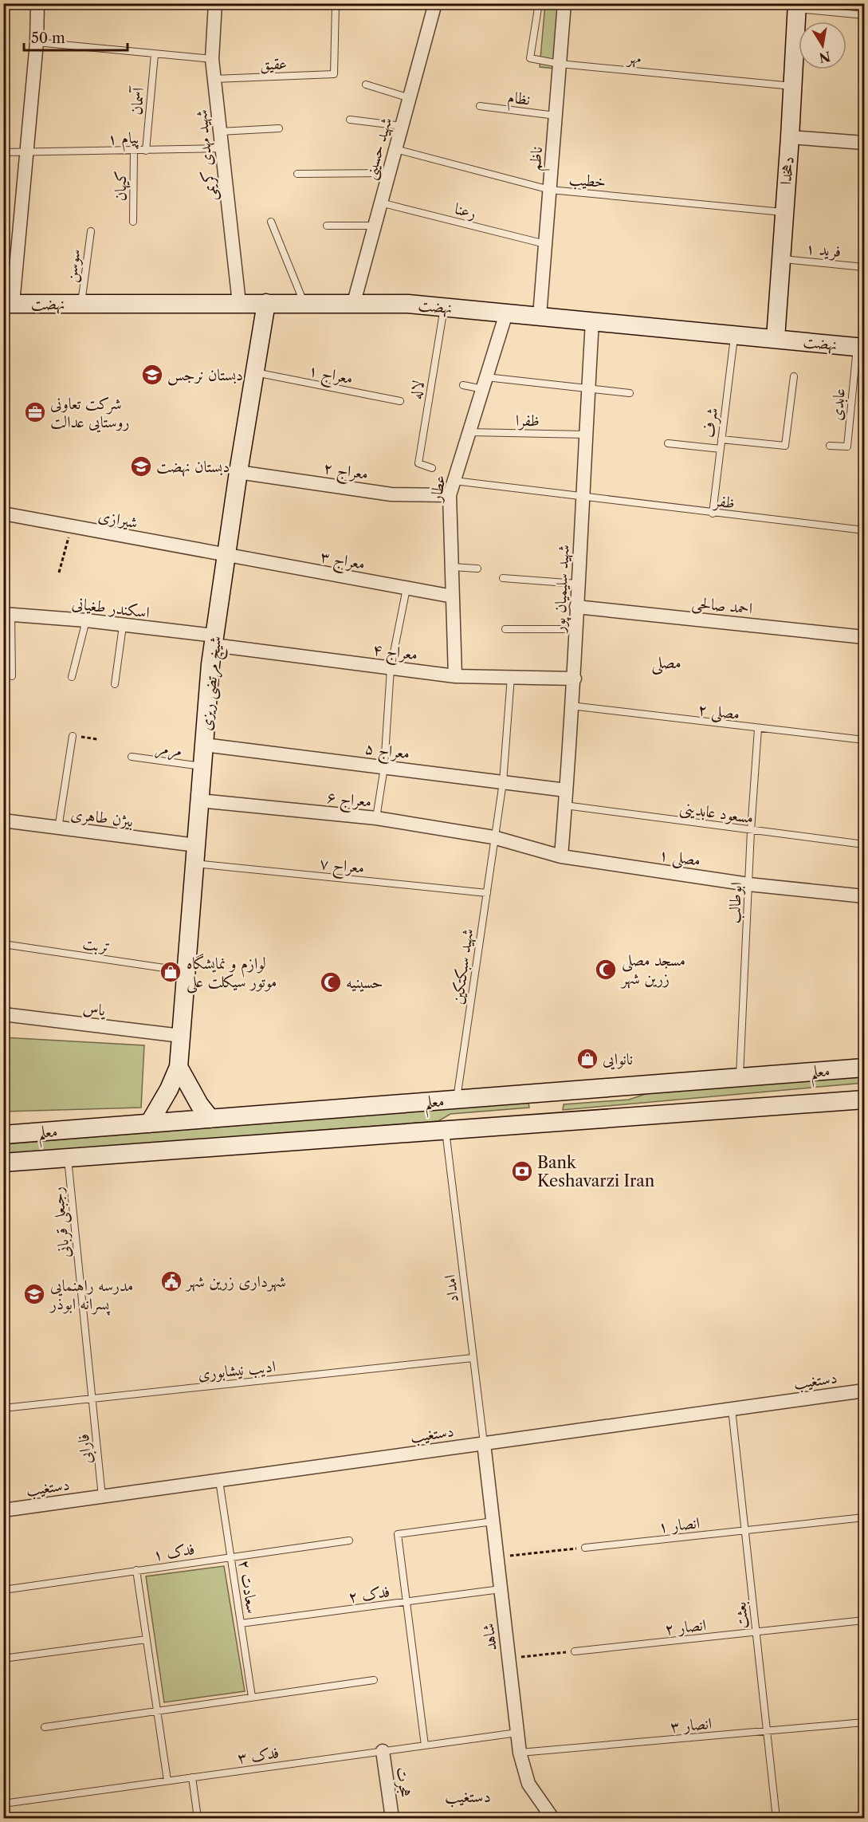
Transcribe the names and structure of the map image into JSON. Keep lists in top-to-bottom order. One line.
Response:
{"streets":{"street":["شهید حسینی","شهید مهدی کریمی","ناظم","دهخدا","نهضت","معراج ۲","عطار","شیرازی","معراج ۳","شهید سلیمیان پور","احمد صالحی","اسکندر طغیانی","معراج ۴","شیخ مرتضی ریزی","معراج ۵","معراج ۶","بیژن طاهری","مصلی ۱","یاس","معلم","دستغیب","شاهد","هجرت"],"lane":["مهر","عقیق","نظام","آسمان","پیام ۱","خطیب","کیهان","رعنا","فرید ۱","سوسن","معراج ۱","لاله","عابدی","ظفرا","شرف","ظفر","مصلی ۲","مرمر","مسعود عابدینی","معراح ۷","ابوطالب","تربت","شهید سبکتکین","رجبعلی قربانی","امداد","ادیب نیشابوری","فارابی","انصار ۱","فدک ۱","سعادت ۲","فدک ۲","بعثت","انصار ۲","انصار ۳","فدک ۳"]},"crossings":[["مهر","ناظم"],["مهر","دهخدا"],["عقیق","شهید مهدی کریمی"],["نظام","ناظم"],["آسمان","پیام ۱"],["پیام ۱","شهید مهدی کریمی"],["پیام ۱","کیهان"],["شهید حسینی","خطیب"],["شهید حسینی","رعنا"],["شهید حسینی","نهضت"],["شهید مهدی کریمی","نهضت"],["ناظم","خطیب"],["ناظم","رعنا"],["ناظم","نهضت"],["دهخدا","خطیب"],["دهخدا","فرید ۱"],["دهخدا","نهضت"],["سوسن","نهضت"],["نهضت","لاله"],["نهضت","عابدی"],["نهضت","شرف"],["نهضت","عطار"],["نهضت","شهید سلیمیان پور"],["نهضت","شیخ مرتضی ریزی"],["معراج ۱","شیخ مرتضی ریزی"],["ظفرا","عطار"],["ظفرا","شهید سلیمیان پور"],["شرف","ظفر"],["معراج ۲","عطار"],["معراج ۲","شیخ مرتضی ریزی"],["عطار","ظفر"],["عطار","معراج ۳"],["عطار","معراج ۴"],["ظفر","شهید سلیمیان پور"],["شیرازی","معراج ۳"],["شیرازی","شیخ مرتضی ریزی"],["معراج ۳","شیخ مرتضی ریزی"],["شهید سلیمیان پور","احمد صالحی"],["شهید سلیمیان پور","معراج ۴"],["شهید سلیمیان پور","مصلی ۲"],["شهید سلیمیان پور","معراج ۵"],["شهید سلیمیان پور","مسعود عابدینی"],["شهید سلیمیان پور","مصلی ۱"],["اسکندر طغیانی","معراج ۴"],["اسکندر طغیانی","شیخ مرتضی ریزی"],["معراج ۴","شیخ مرتضی ریزی"],["معراج ۴","شهید سبکتکین"],["شیخ مرتضی ریزی","مرمر"],["شیخ مرتضی ریزی","معراج ۵"],["شیخ مرتضی ریزی","معراج ۶"],["شیخ مرتضی ریزی","بیژن طاهری"],["شیخ مرتضی ریزی","معراح ۷"],["شیخ مرتضی ریزی","تربت"],["شیخ مرتضی ریزی","یاس"],["شیخ مرتضی ریزی","معلم"],["مصلی ۲","ابوطالب"],["معراج ۵","شهید سبکتکین"],["معراج ۶","مصلی ۱"],["معراج ۶","شهید سبکتکین"],["مسعود عابدینی","ابوطالب"],["مصلی ۱","ابوطالب"],["مصلی ۱","شهید سبکتکین"],["معراح ۷","شهید سبکتکین"],["ابوطالب","معلم"],["شهید سبکتکین","معلم"],["معلم","رجبعلی قربانی"],["معلم","امداد"],["رجبعلی قربانی","ادیب نیشابوری"],["رجبعلی قربانی","فارابی"],["امداد","ادیب نیشابوری"],["امداد","دستغیب"],["امداد","شاهد"],["ادیب نیشابوری","فارابی"],["دستغیب","فارابی"],["دستغیب","سعادت ۲"],["دستغیب","بعثت"],["دستغیب","شاهد"],["انصار ۱","بعثت"],["فدک ۱","سعادت ۲"],["سعادت ۲","فدک ۲"],["فدک ۲","شاهد"],["بعثت","انصار ۲"],["بعثت","انصار ۳"],["شاهد","انصار ۳"],["شاهد","فدک ۳"],["فدک ۳","هجرت"]],"districts":["مصلی","دستغیب"],"places":{"school or university":["دبستان نرجس","دبستان نهضت","مدرسه راهنمایی پسرانه ابوذر"],"office":["شرکت تعاونی روستایی عدالت"],"mosque":["مسجد مصلی زرین شهر","حسینیه"],"shop":["لوازم و نمایشگاه موتور سیکلت علی","نانوایی"],"bank":["Bank Keshavarzi Iran"],"public building":["شهرداری زرین شهر"]},"scale_bar":"50 m","north":"bottom"}
